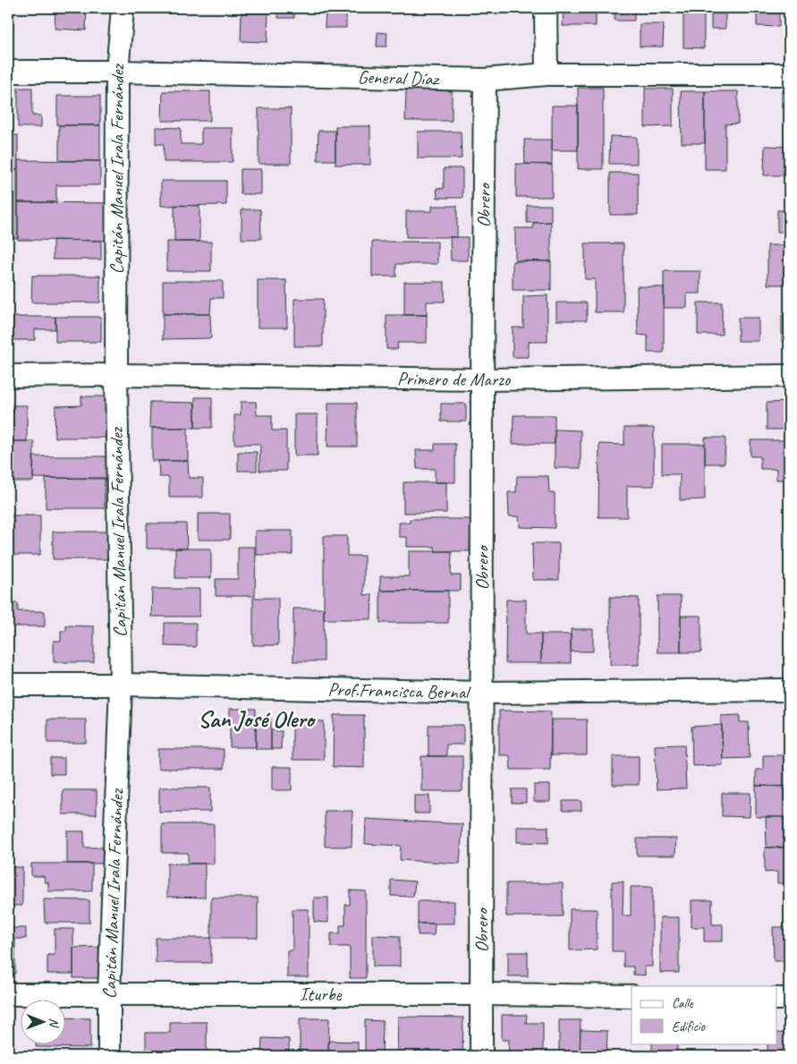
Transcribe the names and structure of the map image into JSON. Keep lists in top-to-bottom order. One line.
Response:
{"streets":{"street":["General Díaz","Capitán Manuel Irala Fernández","Obrero","Primero de Marzo","Prof.Francisca Bernal","Iturbe"]},"crossings":[["General Díaz","Capitán Manuel Irala Fernández"],["General Díaz","Obrero"],["Capitán Manuel Irala Fernández","Primero de Marzo"],["Capitán Manuel Irala Fernández","Prof.Francisca Bernal"],["Capitán Manuel Irala Fernández","Iturbe"],["Obrero","Primero de Marzo"],["Obrero","Prof.Francisca Bernal"],["Obrero","Iturbe"]],"districts":["San José Olero"],"legend":["Calle","Edificio"],"north":"right"}
